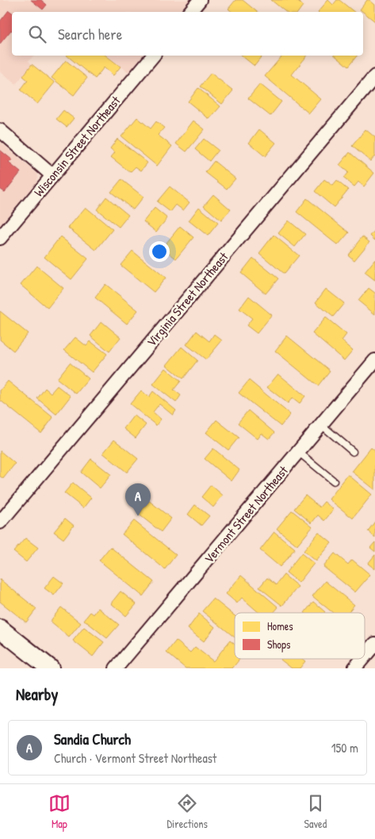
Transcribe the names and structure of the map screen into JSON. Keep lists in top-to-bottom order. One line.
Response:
{"streets":{"street":["Wisconsin Street Northeast","Virginia Street Northeast","Vermont Street Northeast"]},"legend":["Homes","Shops"],"page":{"search":"Search here","pins":"A","heading":"Nearby","list":[{"mark":"A","name":"Sandia Church","note":"Church · Vermont Street Northeast","value":"150 m"}],"nav":["Map","Directions","Saved"]}}
